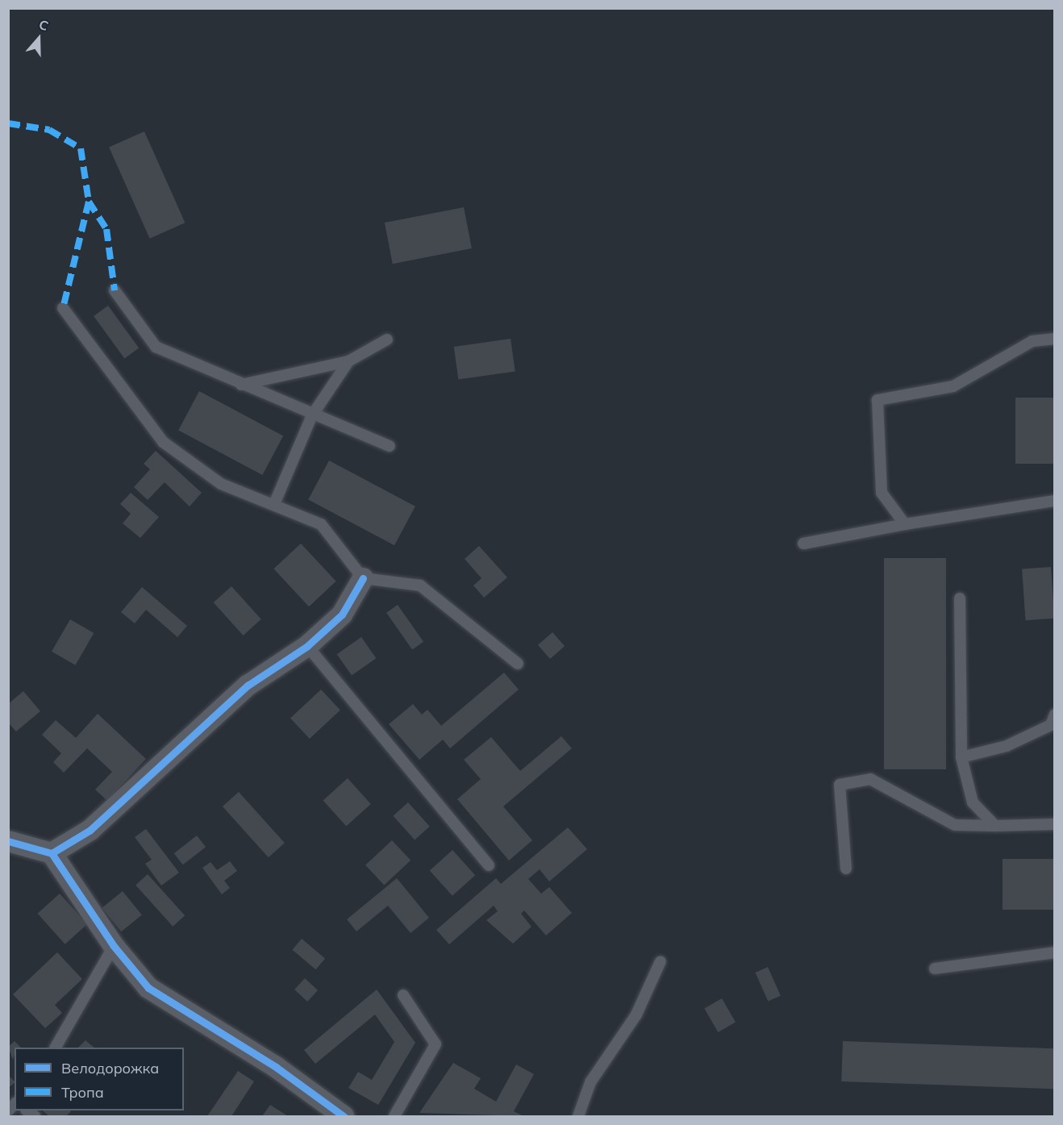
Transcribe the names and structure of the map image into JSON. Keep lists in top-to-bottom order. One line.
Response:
{"legend":["Велодорожка","Тропа"],"north":"top"}
